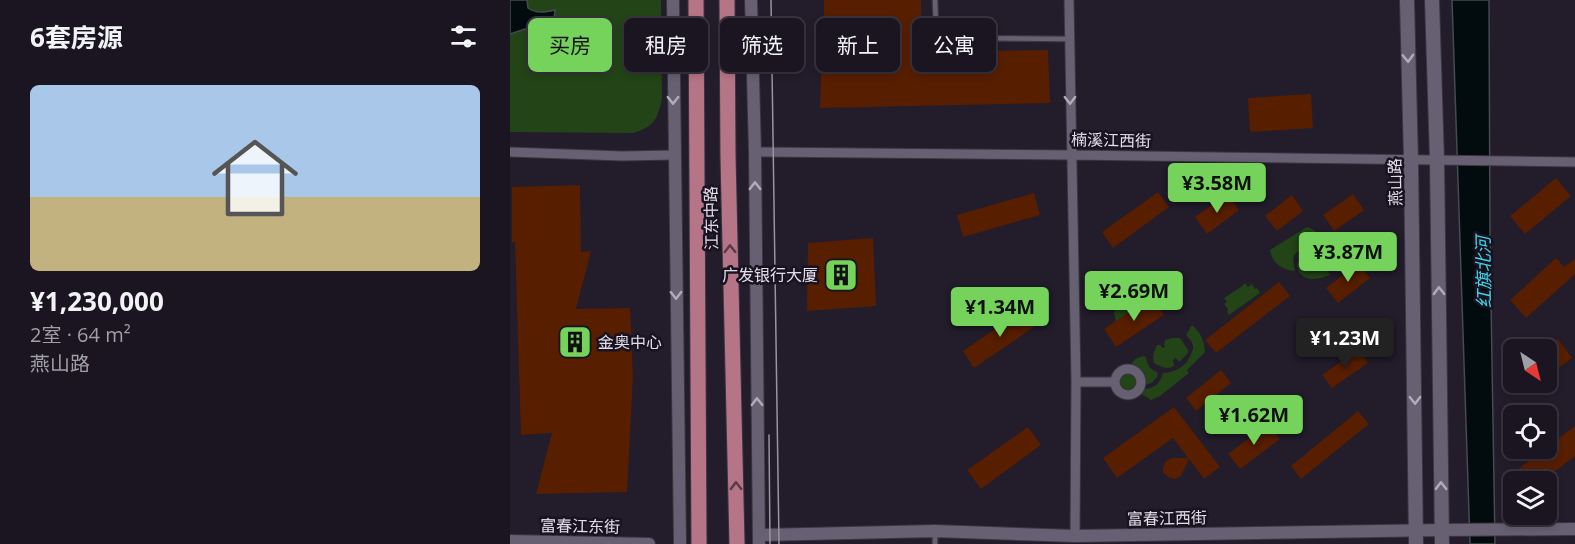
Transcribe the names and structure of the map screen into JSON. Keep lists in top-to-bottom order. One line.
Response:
{"streets":{"main road":["燕山路","江东中路"],"street":["楠溪江西街","富春江西街","富春江东街"]},"crossings":[["楠溪江西街","燕山路"],["燕山路","富春江西街"]],"water":["红旗北河"],"places":{"building":["广发银行大厦","金奥中心"]},"north":"bottom right","page":{"heading":"6套房源","chip":["买房","租房","筛选","新上","公寓"],"list":[{"name":"¥1,230,000","note":"2室 · 64 m² · 燕山路"}],"price":["¥3.58M","¥3.87M","¥2.69M","¥1.34M","¥1.23M","¥1.62M"]}}
